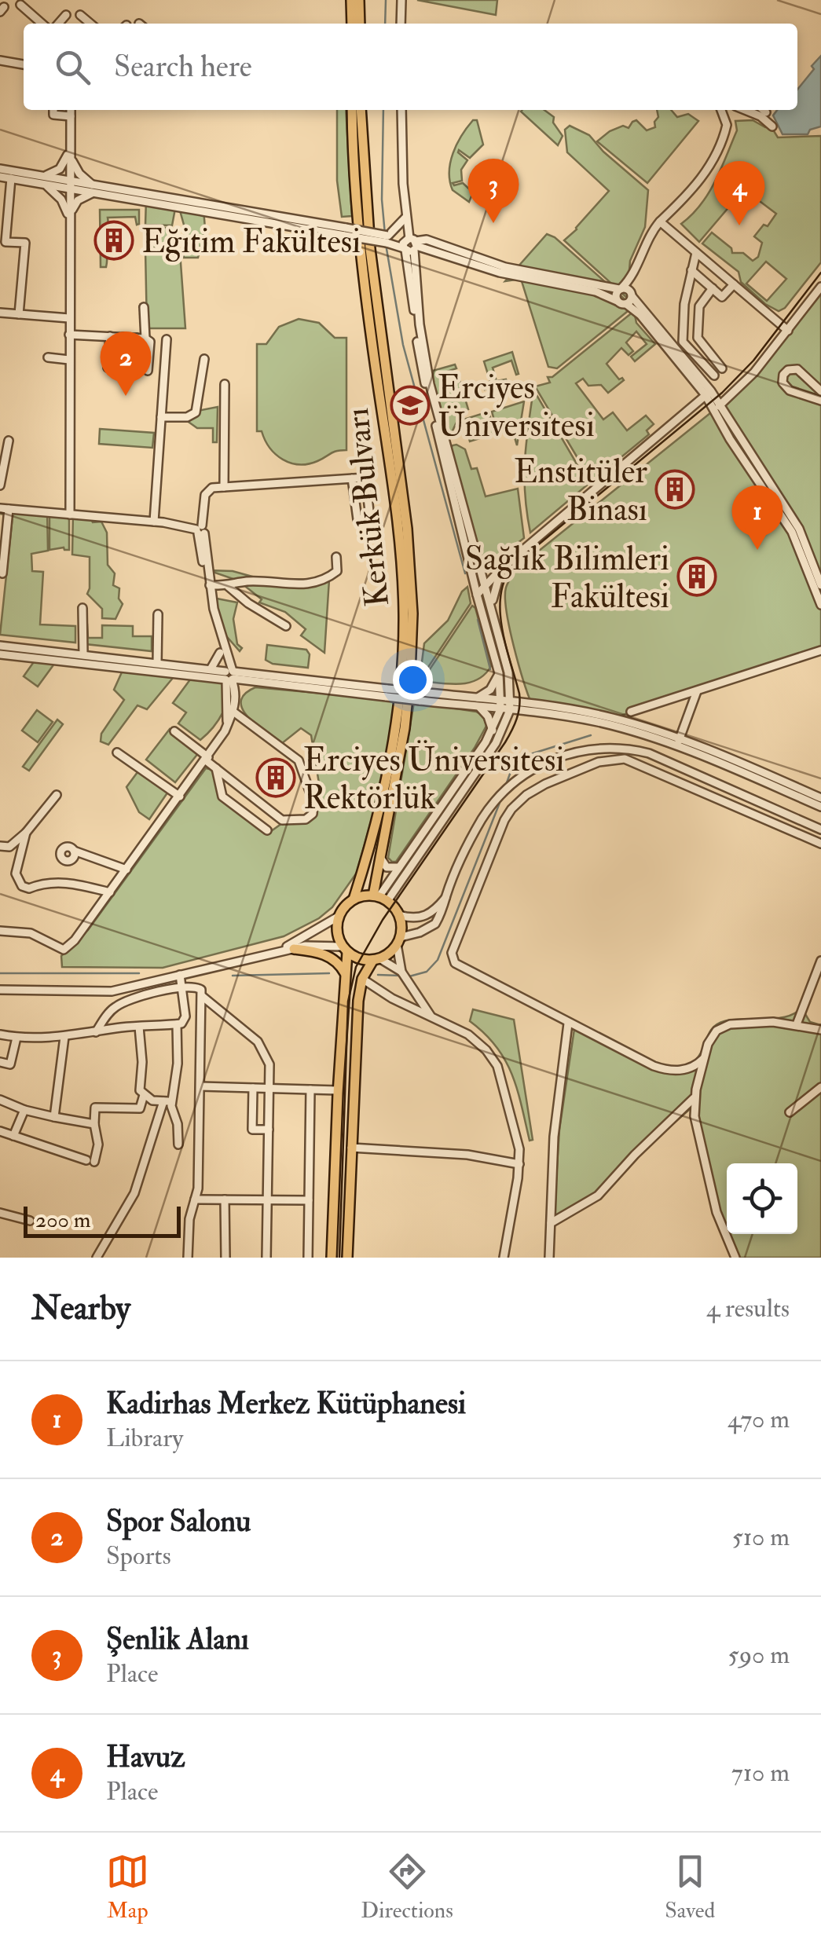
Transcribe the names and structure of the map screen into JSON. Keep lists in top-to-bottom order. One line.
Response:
{"streets":{"main road":["Kerkük Bulvarı"]},"places":{"building":["Eğitim Fakültesi","Enstitüler Binası","Sağlık Bilimleri Fakültesi","Erciyes Üniversitesi Rektörlük"],"school or university":["Erciyes Üniversitesi"]},"scale_bar":"200 m","page":{"search":"Search here","pins":["3","4","2","1"],"scale":"200 m","heading":["Nearby","4 results"],"list":[{"mark":"1","name":"Kadirhas Merkez Kütüphanesi","note":"Library","value":"470 m"},{"mark":"2","name":"Spor Salonu","note":"Sports","value":"510 m"},{"mark":"3","name":"Şenlik Alanı","note":"Place","value":"590 m"},{"mark":"4","name":"Havuz","note":"Place","value":"710 m"}],"nav":["Map","Directions","Saved"]}}
